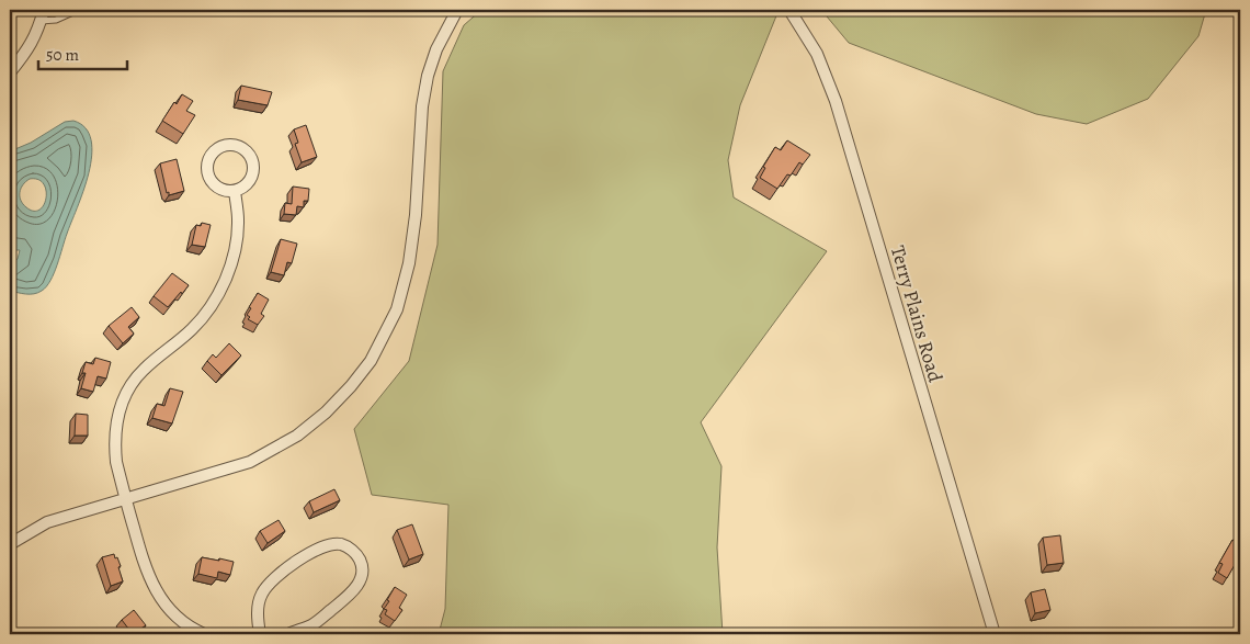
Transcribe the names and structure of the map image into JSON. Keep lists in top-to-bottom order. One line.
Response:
{"streets":{"street":["Terry Plains Road"]},"scale_bar":"50 m"}
